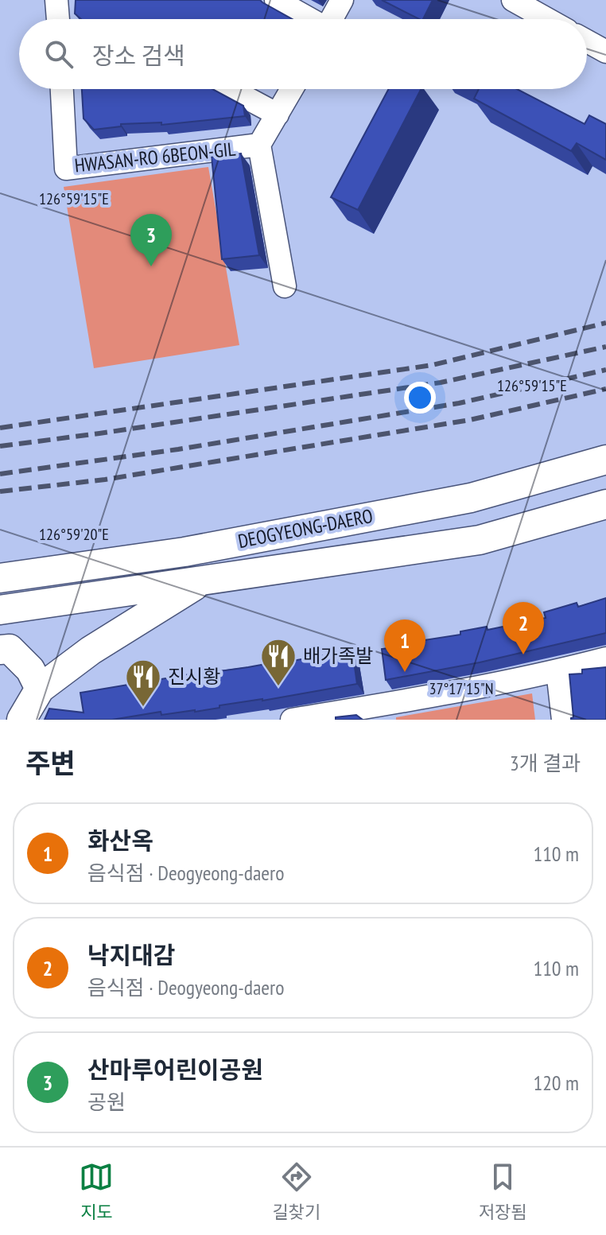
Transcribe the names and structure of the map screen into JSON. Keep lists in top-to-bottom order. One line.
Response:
{"streets":{"main road":["DEOGYEONG-DAERO"],"street":["HWASAN-RO 6BEON-GIL"]},"places":{"restaurant":["배가족발","진시황"]},"page":{"search":"장소 검색","pins":["3","2","1"],"heading":["주변","3개 결과"],"list":[{"mark":"1","name":"화산옥","note":"음식점 · Deogyeong-daero","value":"110 m"},{"mark":"2","name":"낙지대감","note":"음식점 · Deogyeong-daero","value":"110 m"},{"mark":"3","name":"산마루어린이공원","note":"공원","value":"120 m"}],"nav":["지도","길찾기","저장됨"]},"coordinates":["126°59'15\"E","126°59'20\"E","37°17'15\"N"]}
